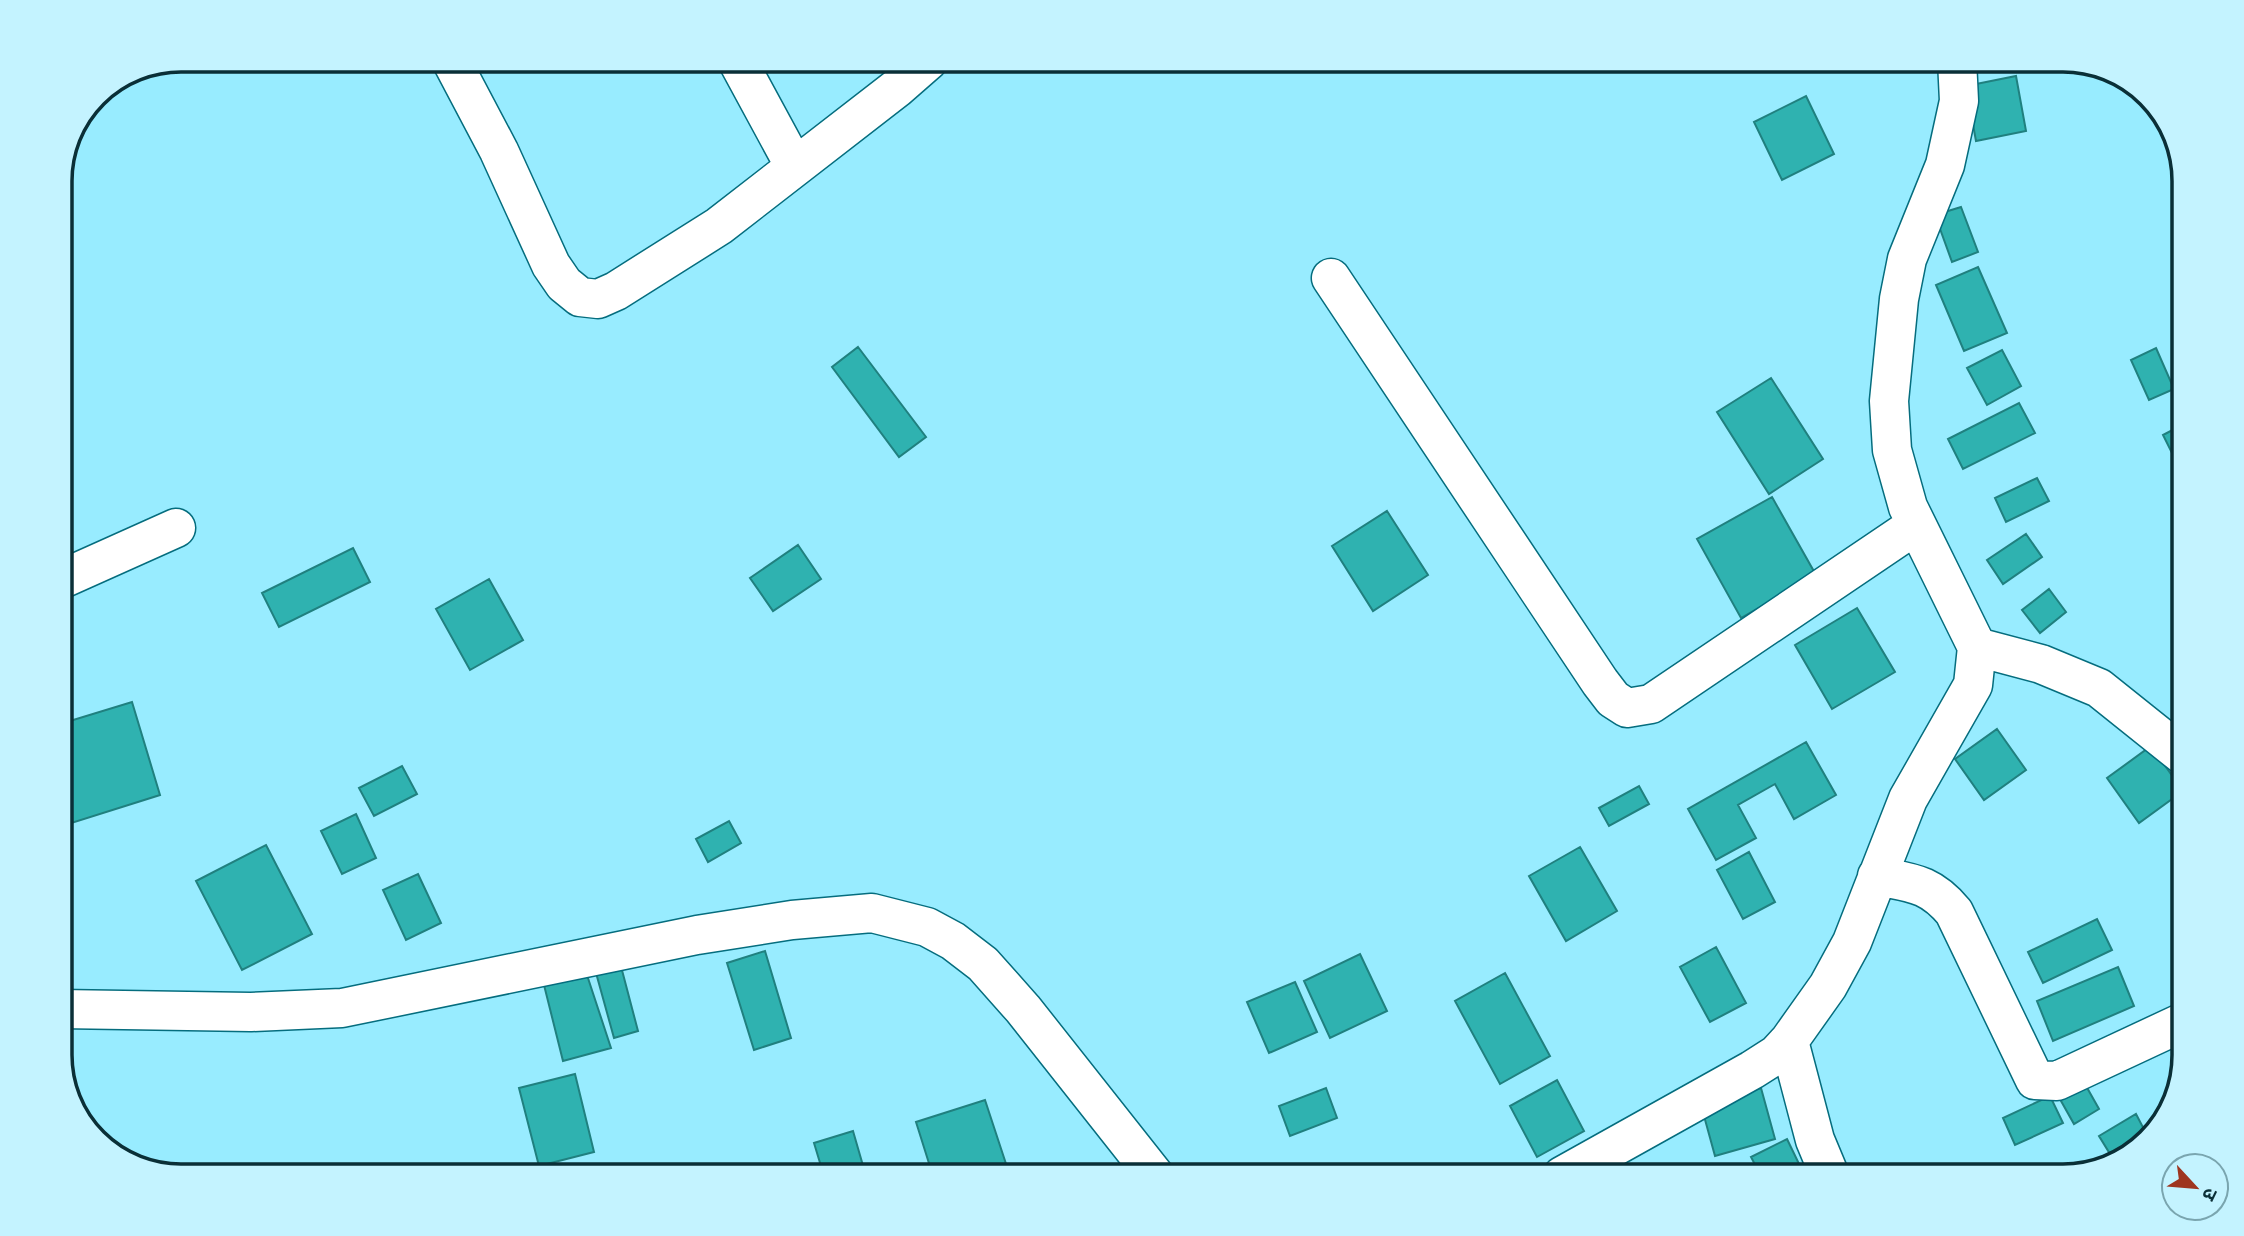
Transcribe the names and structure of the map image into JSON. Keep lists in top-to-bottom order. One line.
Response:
{"north":"bottom right"}
